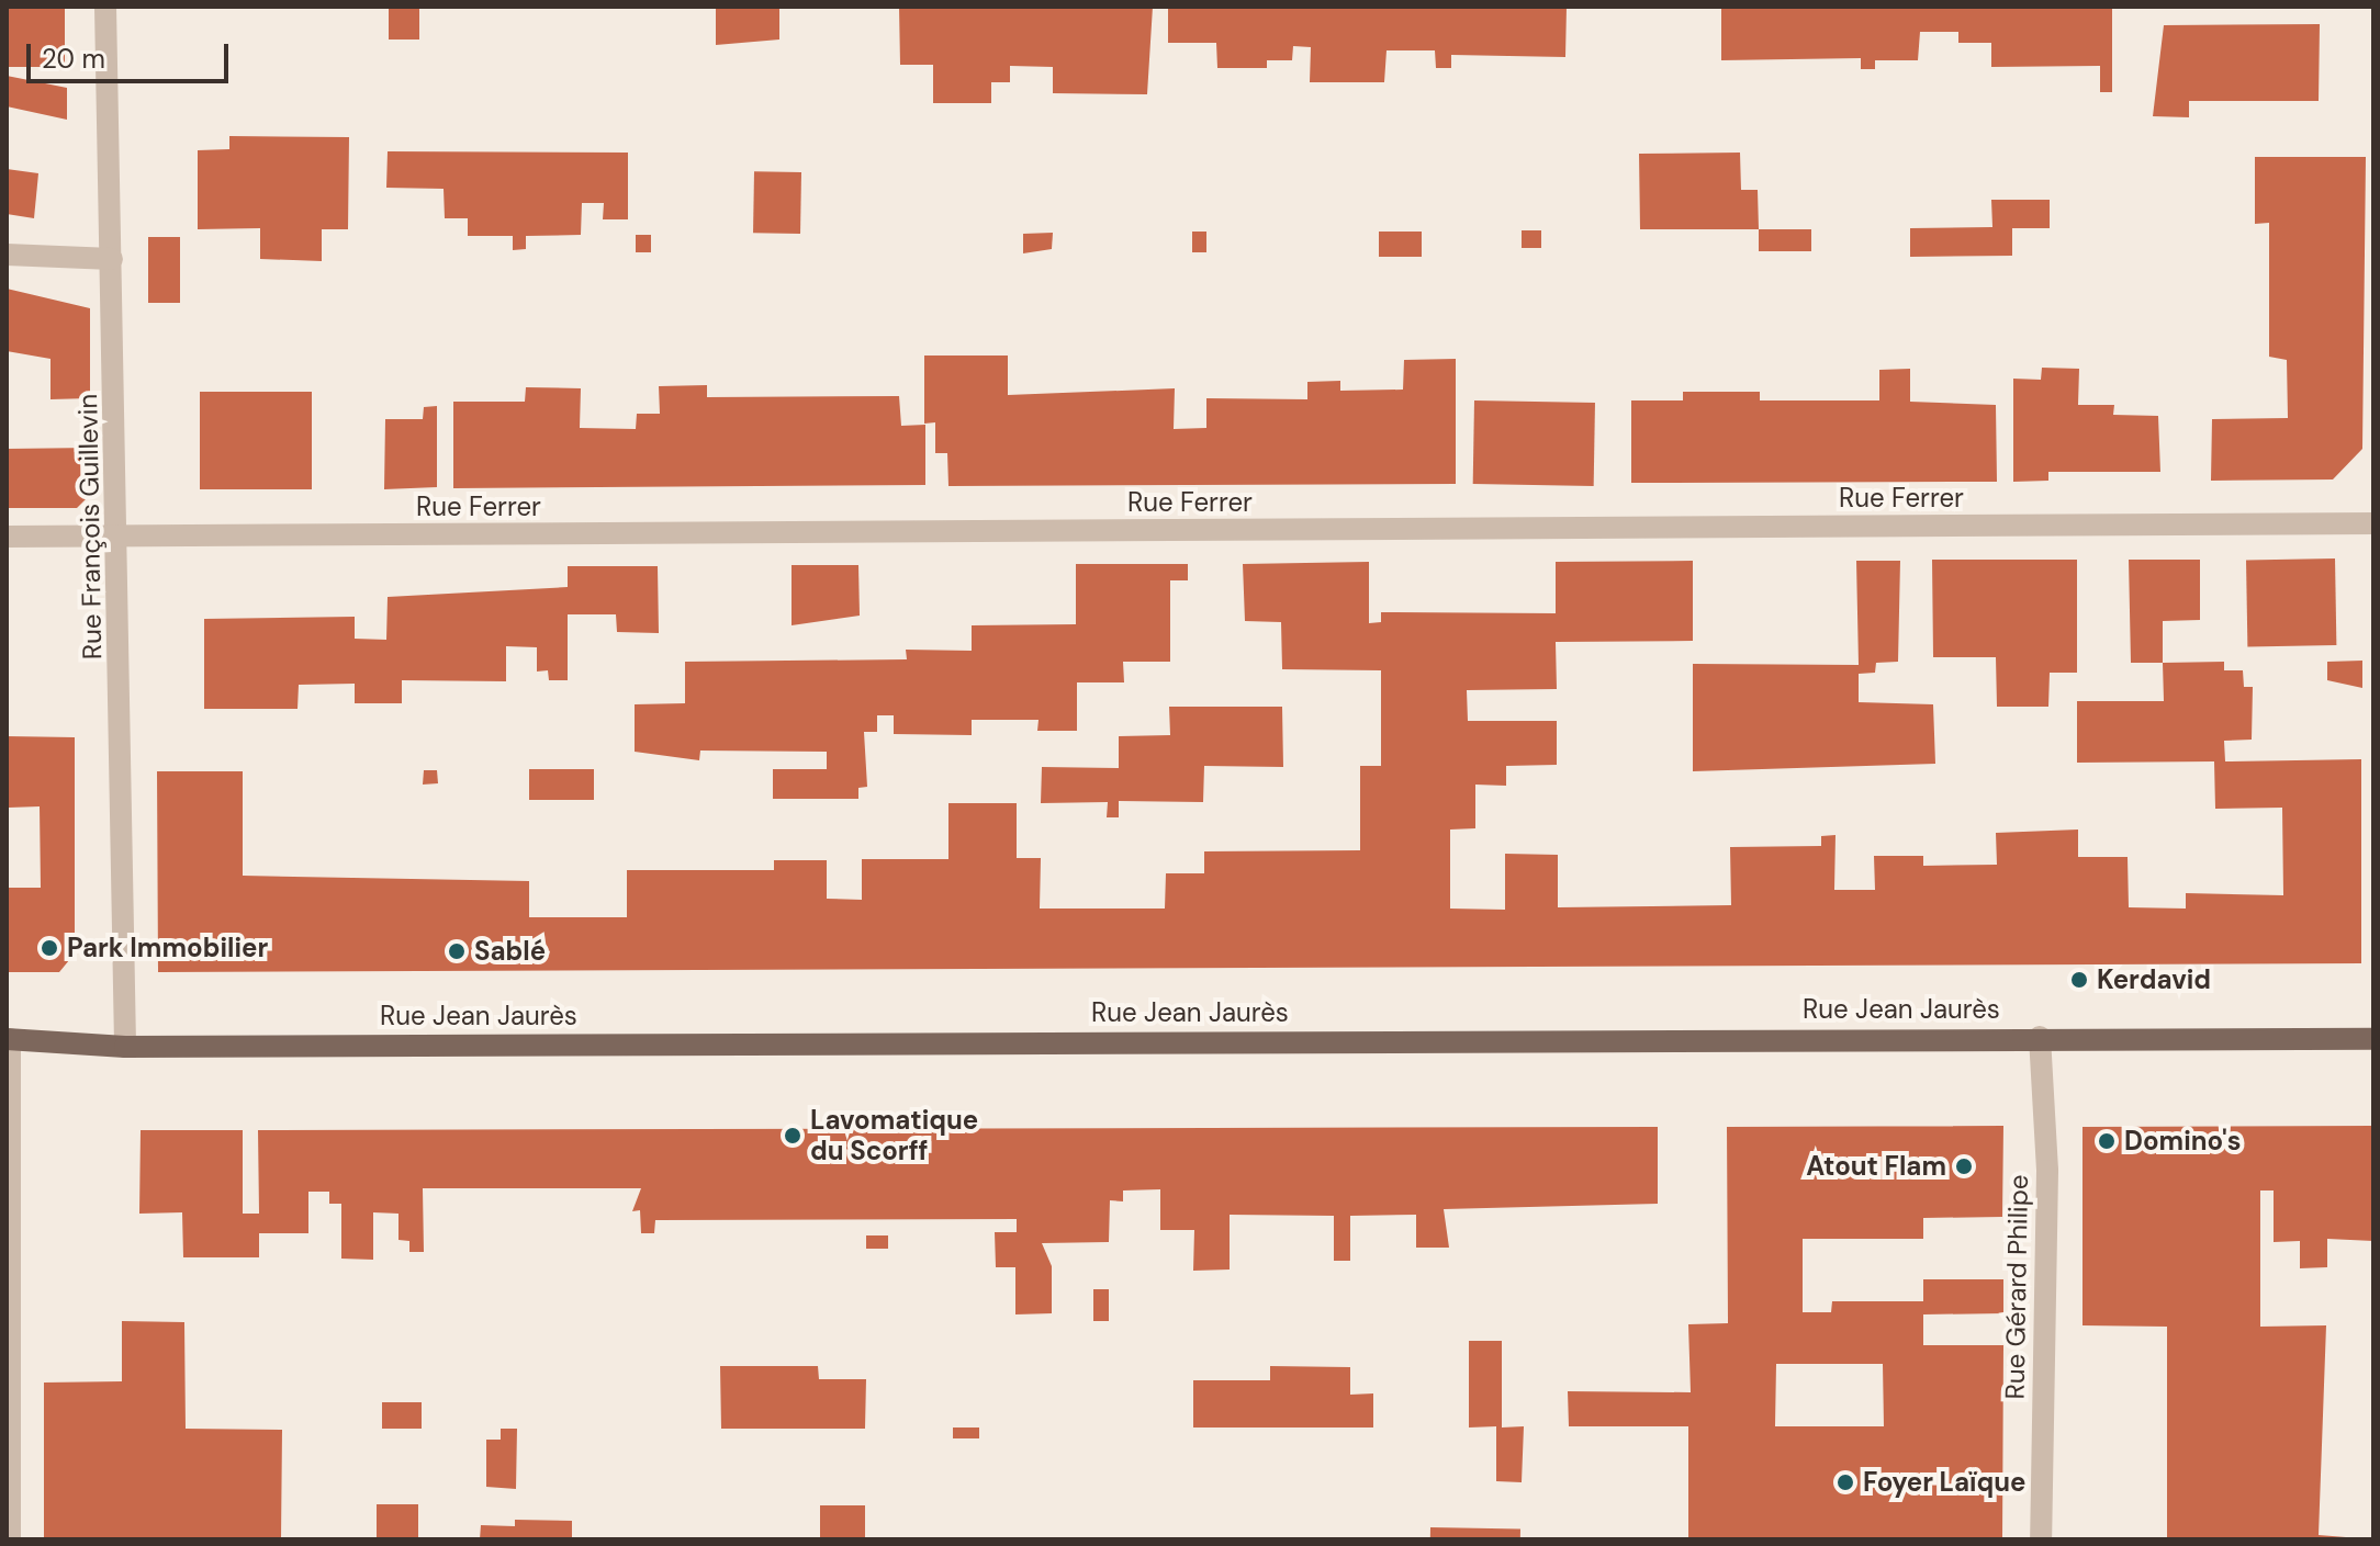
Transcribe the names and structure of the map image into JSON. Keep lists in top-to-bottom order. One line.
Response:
{"streets":{"main road":["Rue Jean Jaurès"],"street":["Rue Ferrer","Rue François Guillevin","Rue Gérard Philipe"]},"crossings":[["Rue Ferrer","Rue François Guillevin"],["Rue François Guillevin","Rue Jean Jaurès"],["Rue Jean Jaurès","Rue Gérard Philipe"]],"places":["Park Immobilier","Sablé","Kerdavid","Lavomatique du Scorff","Domino's","Atout Flam","Foyer Laïque"],"scale_bar":"20 m"}
